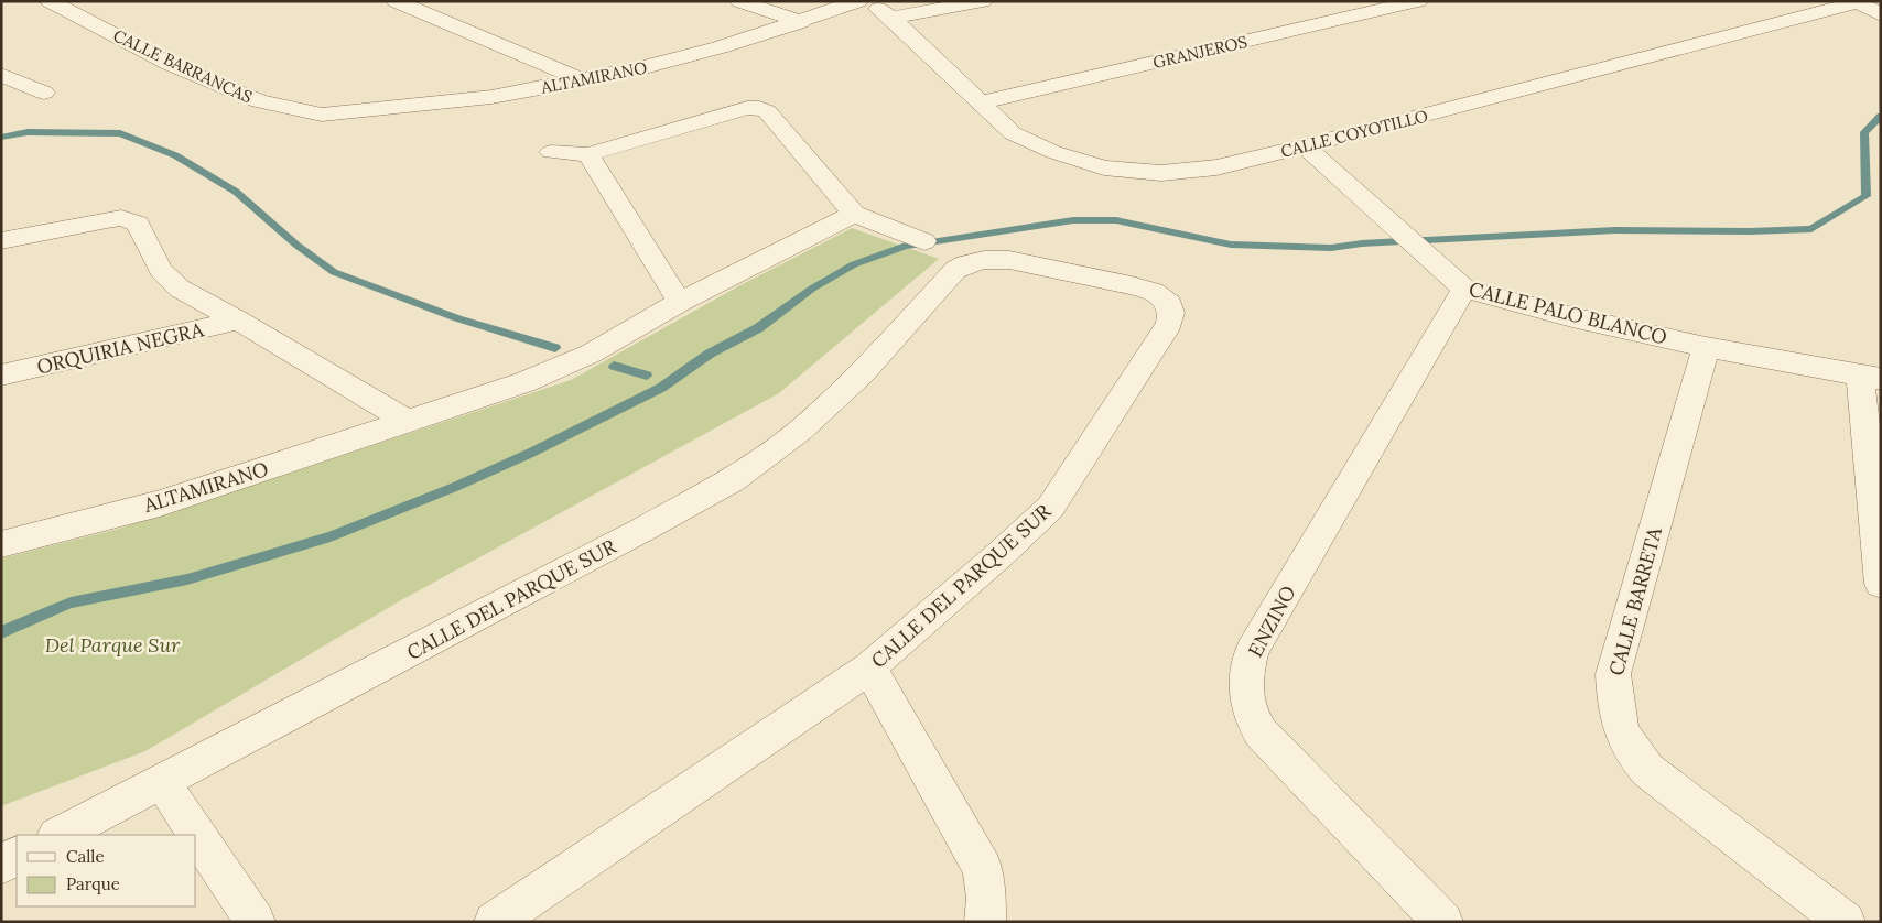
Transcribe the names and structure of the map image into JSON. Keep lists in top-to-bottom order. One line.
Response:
{"streets":{"street":["GRANJEROS","CALLE BARRANCAS","ALTAMIRANO","CALLE COYOTILLO","CALLE PALO BLANCO","ORQUIRIA NEGRA","CALLE DEL PARQUE SUR","CALLE BARRETA","ENZINO"]},"crossings":[["GRANJEROS","CALLE COYOTILLO"],["CALLE BARRANCAS","ALTAMIRANO"],["CALLE COYOTILLO","CALLE PALO BLANCO"],["CALLE PALO BLANCO","CALLE BARRETA"],["CALLE PALO BLANCO","ENZINO"]],"parks":["Del Parque Sur"],"legend":["Calle","Parque"]}
